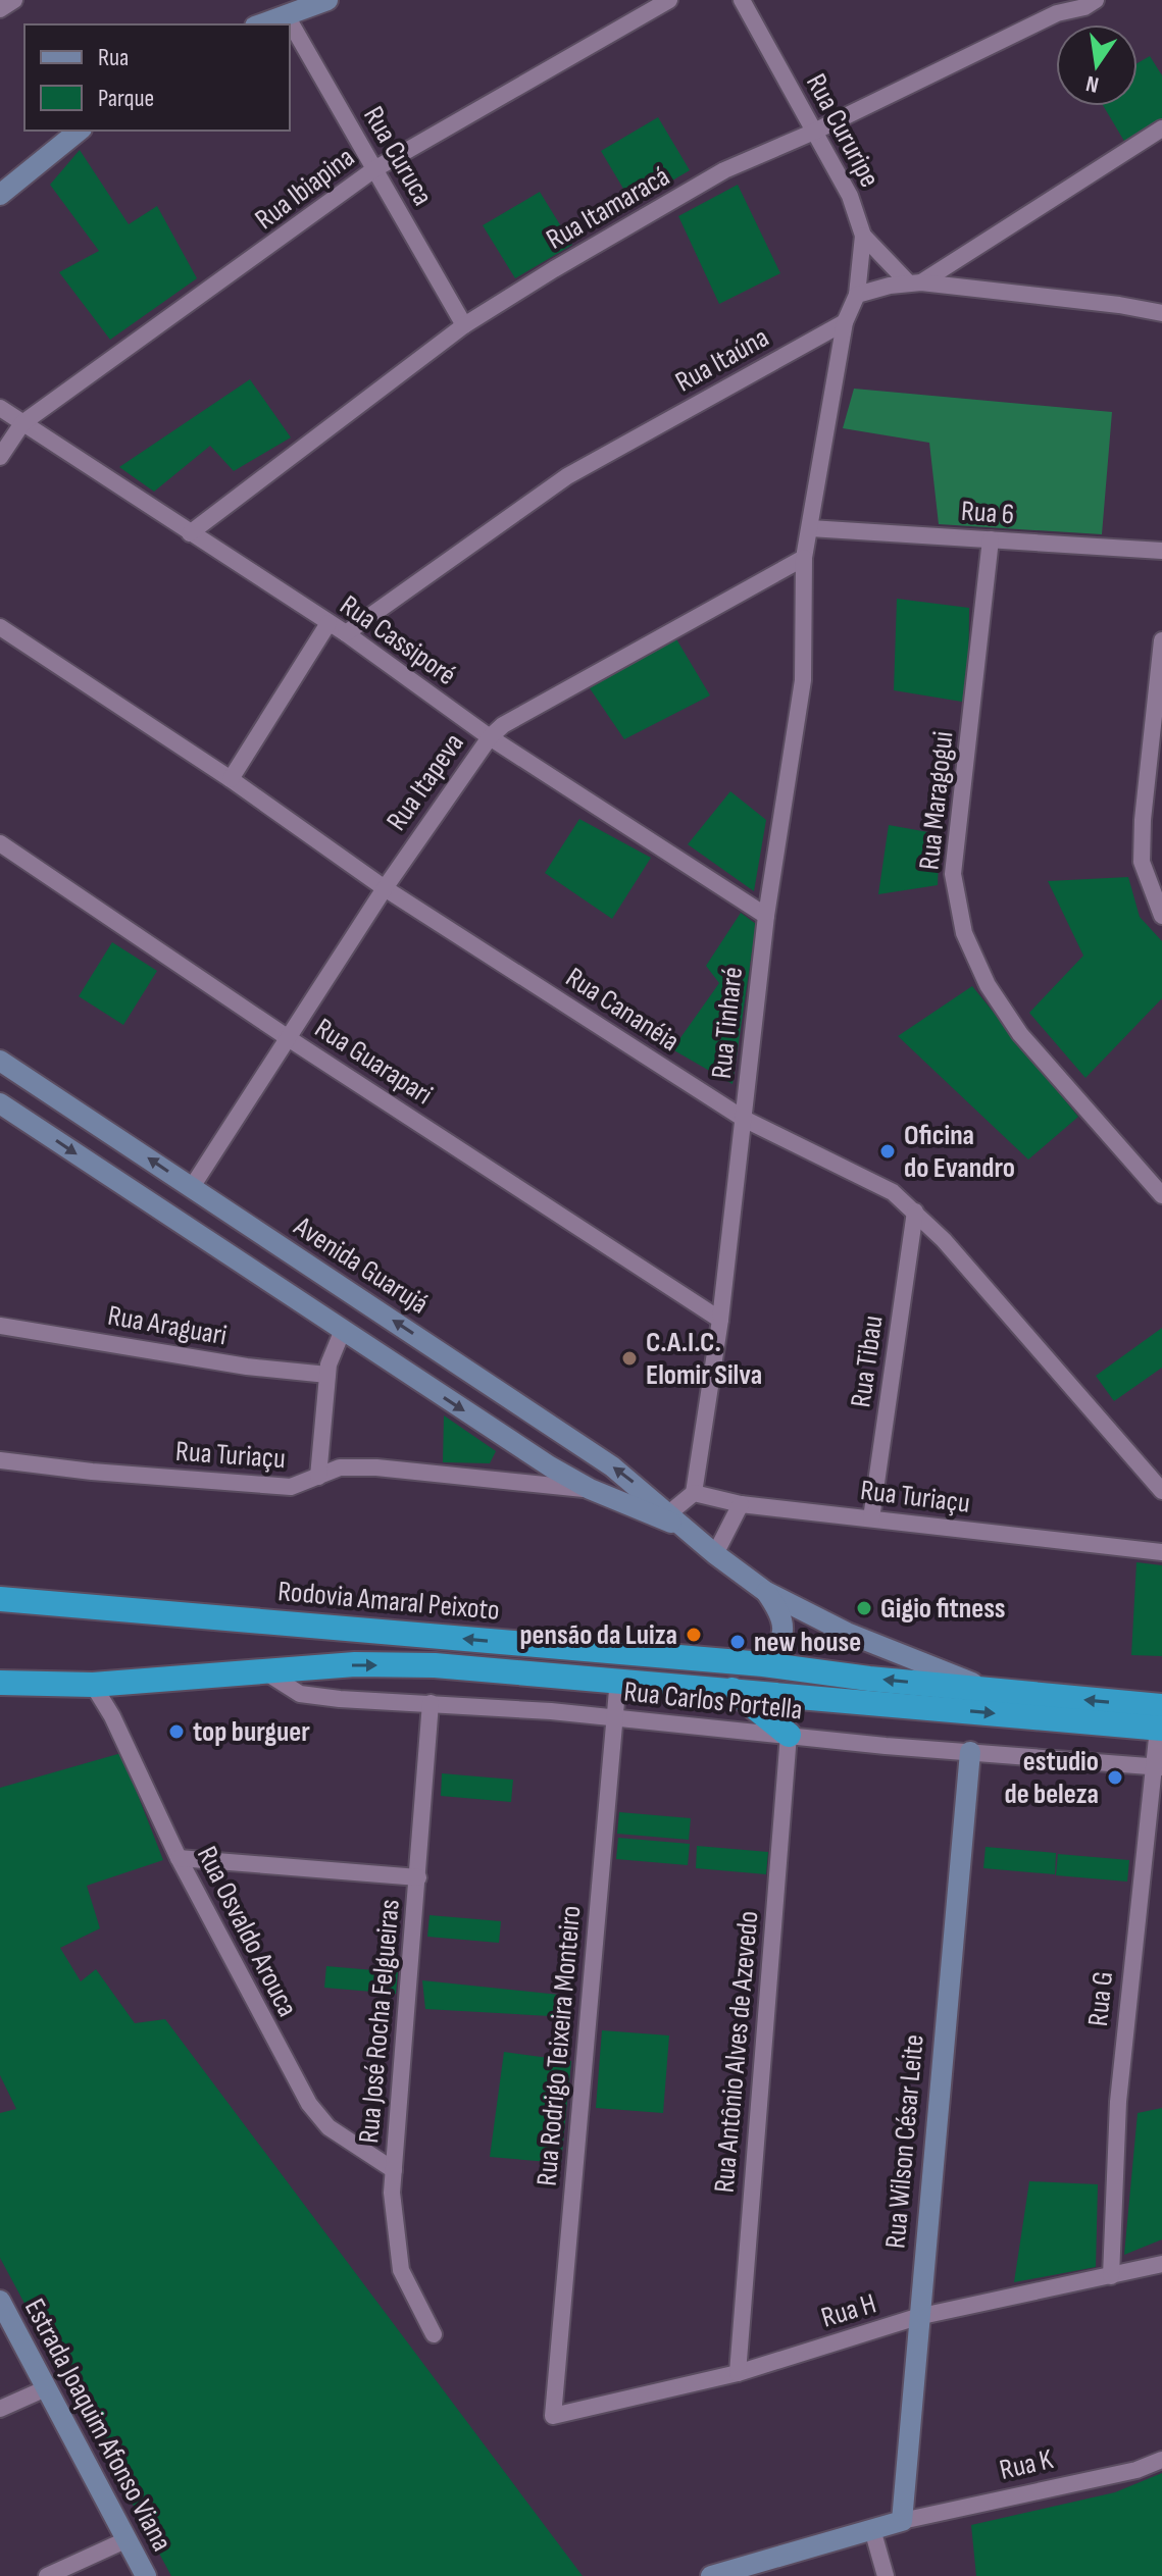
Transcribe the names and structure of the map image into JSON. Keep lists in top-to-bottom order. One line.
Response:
{"streets":{"highway":["Rodovia Amaral Peixoto"],"street":["Rua Cururipe","Rua Curuca","Rua Ibiapina","Rua Itamaracá","Rua Itaúna","Rua 6","Rua Cassiporé","Rua Itapeva","Rua Maragogui","Rua Cananéia","Rua Tinharé","Rua Guarapari","Avenida Guarujá","Rua Araguari","Rua Tibau","Rua Turiaçu","Rua Carlos Portella","Rua Osvaldo Arouca","Rua G","Rua José Rocha Felgueiras","Rua Rodrigo Teixeira Monteiro","Rua Antônio Alves de Azevedo","Rua Wilson César Leite","Rua H","Estrada Joaquim Afonso Viana","Rua K"]},"crossings":[["Rua Cururipe","Rua Itamaracá"],["Rua Curuca","Rua Ibiapina"],["Rua Curuca","Rua Itamaracá"],["Rua Ibiapina","Rua Cassiporé"],["Rua Itamaracá","Rua Cassiporé"],["Rua Itaúna","Rua Cassiporé"],["Rua 6","Rua Maragogui"],["Rua Cassiporé","Rua Itapeva"],["Rua Cassiporé","Rua Tinharé"],["Rua Itapeva","Rua Cananéia"],["Rua Itapeva","Rua Tinharé"],["Rua Itapeva","Rua Guarapari"],["Rua Itapeva","Avenida Guarujá"],["Rua Cananéia","Rua Tinharé"],["Rua Cananéia","Rua Tibau"],["Rua Tinharé","Rua Guarapari"],["Rua Tinharé","Rua Turiaçu"],["Avenida Guarujá","Rua Turiaçu"],["Avenida Guarujá","Rodovia Amaral Peixoto"],["Rua Tibau","Rua Turiaçu"],["Rodovia Amaral Peixoto","Rua Carlos Portella"],["Rodovia Amaral Peixoto","Rua Osvaldo Arouca"],["Rodovia Amaral Peixoto","Rua G"],["Rodovia Amaral Peixoto","Rua Rodrigo Teixeira Monteiro"],["Rua Carlos Portella","Rua G"],["Rua Carlos Portella","Rua José Rocha Felgueiras"],["Rua Carlos Portella","Rua Rodrigo Teixeira Monteiro"],["Rua Carlos Portella","Rua Antônio Alves de Azevedo"],["Rua Carlos Portella","Rua Wilson César Leite"],["Rua Osvaldo Arouca","Rua José Rocha Felgueiras"],["Rua G","Rua H"],["Rua Rodrigo Teixeira Monteiro","Rua H"],["Rua Antônio Alves de Azevedo","Rua H"],["Rua Wilson César Leite","Rua H"],["Rua Wilson César Leite","Rua K"]],"places":["Oficina do Evandro","C.A.I.C. Elomir Silva","Gigio fitness","pensão da Luiza","new house","top burguer","estudio de beleza"],"legend":["Rua","Parque"],"north":"bottom"}
